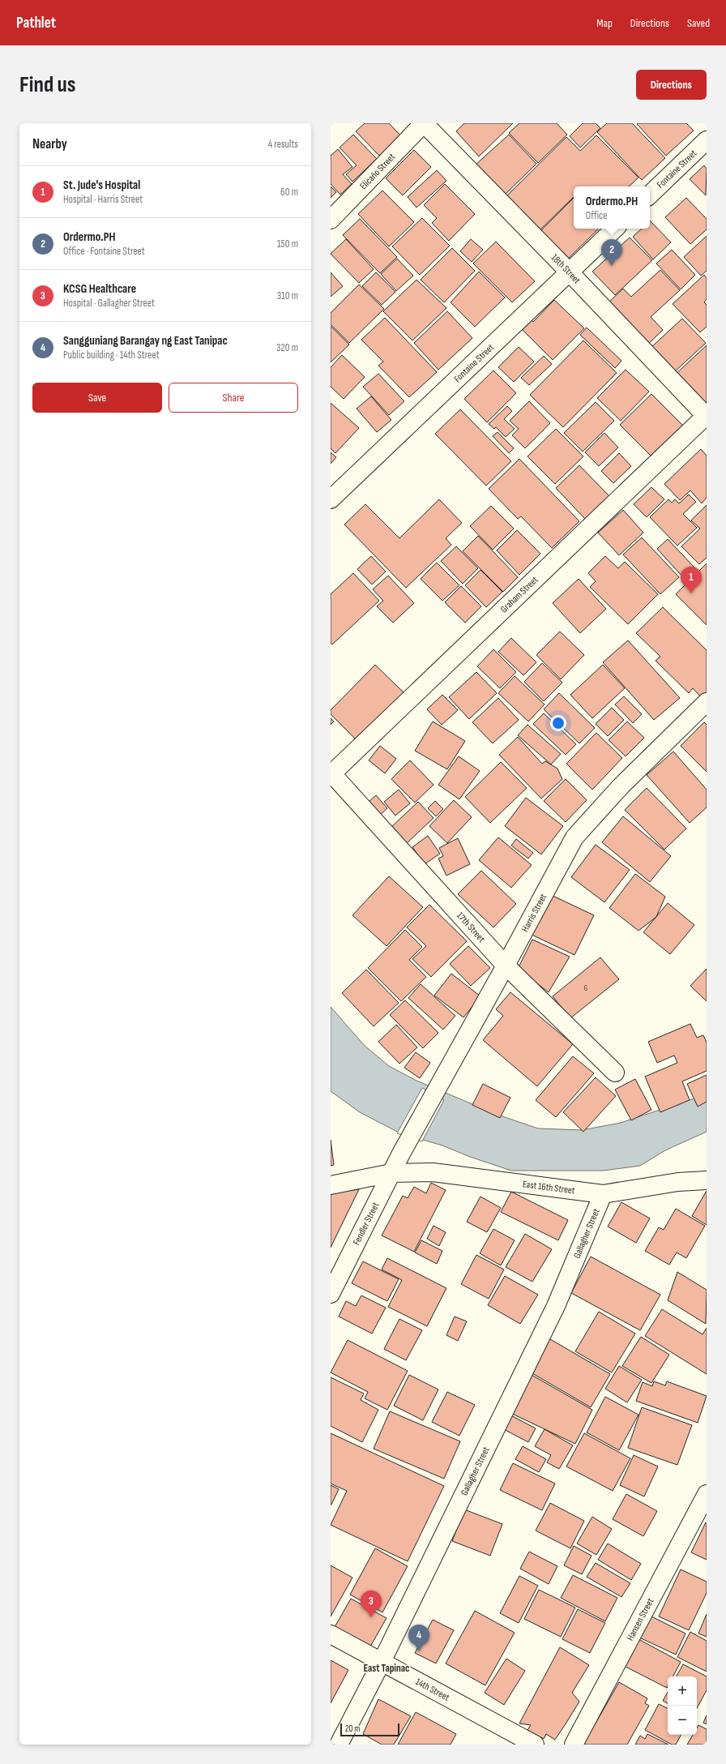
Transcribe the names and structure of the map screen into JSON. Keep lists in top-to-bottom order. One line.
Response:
{"streets":{"street":["Fontaine Street","Elicaño Street","18th Street","Graham Street","Harris Street","17th Street","East 16th Street","Fendler Street","Gallagher Street","Hansen Street","14th Street"]},"crossings":[["Fontaine Street","18th Street"],["Elicaño Street","18th Street"],["18th Street","Graham Street"],["Graham Street","17th Street"],["Harris Street","17th Street"],["Harris Street","Fendler Street"],["East 16th Street","Fendler Street"],["East 16th Street","Gallagher Street"],["Gallagher Street","14th Street"]],"districts":["East Tapinac"],"house_numbers":["6"],"scale_bar":"20 m","page":{"header":"Pathlet","nav":["Map","Directions","Saved"],"buttons":["Directions",["Save","Share"]],"title":"Find us","heading":["Nearby","4 results"],"list":[{"mark":"1","name":"St. Jude's Hospital","note":"Hospital · Harris Street","value":"60 m"},{"mark":"2","name":"Ordermo.PH","note":"Office · Fontaine Street","value":"150 m"},{"mark":"3","name":"KCSG Healthcare","note":"Hospital · Gallagher Street","value":"310 m"},{"mark":"4","name":"Sangguniang Barangay ng East Tanipac","note":"Public building · 14th Street","value":"320 m"}],"popup":["Ordermo.PH","Office"],"pins":["2","1","3","4"],"map_buttons":["+","−"],"scale":"20 m"}}
